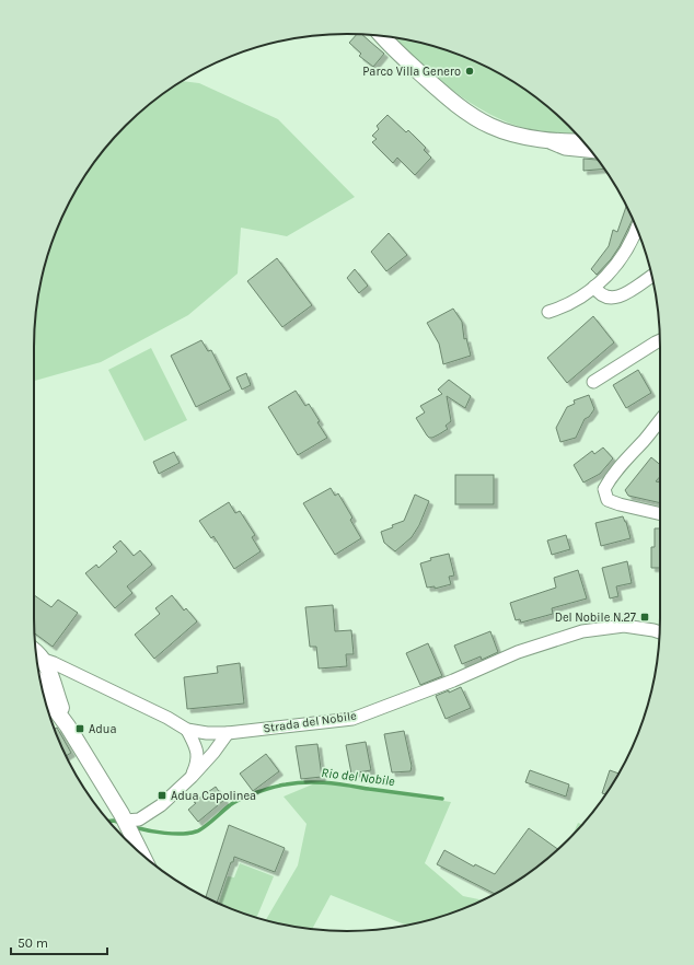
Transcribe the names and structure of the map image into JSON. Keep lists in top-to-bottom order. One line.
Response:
{"streets":{"street":["Strada del Nobile"]},"water":["Rio del Nobile"],"places":{"other":["Parco Villa Genero"],"transit":["Del Nobile N.27","Adua","Adua Capolinea"]},"scale_bar":"50 m"}
